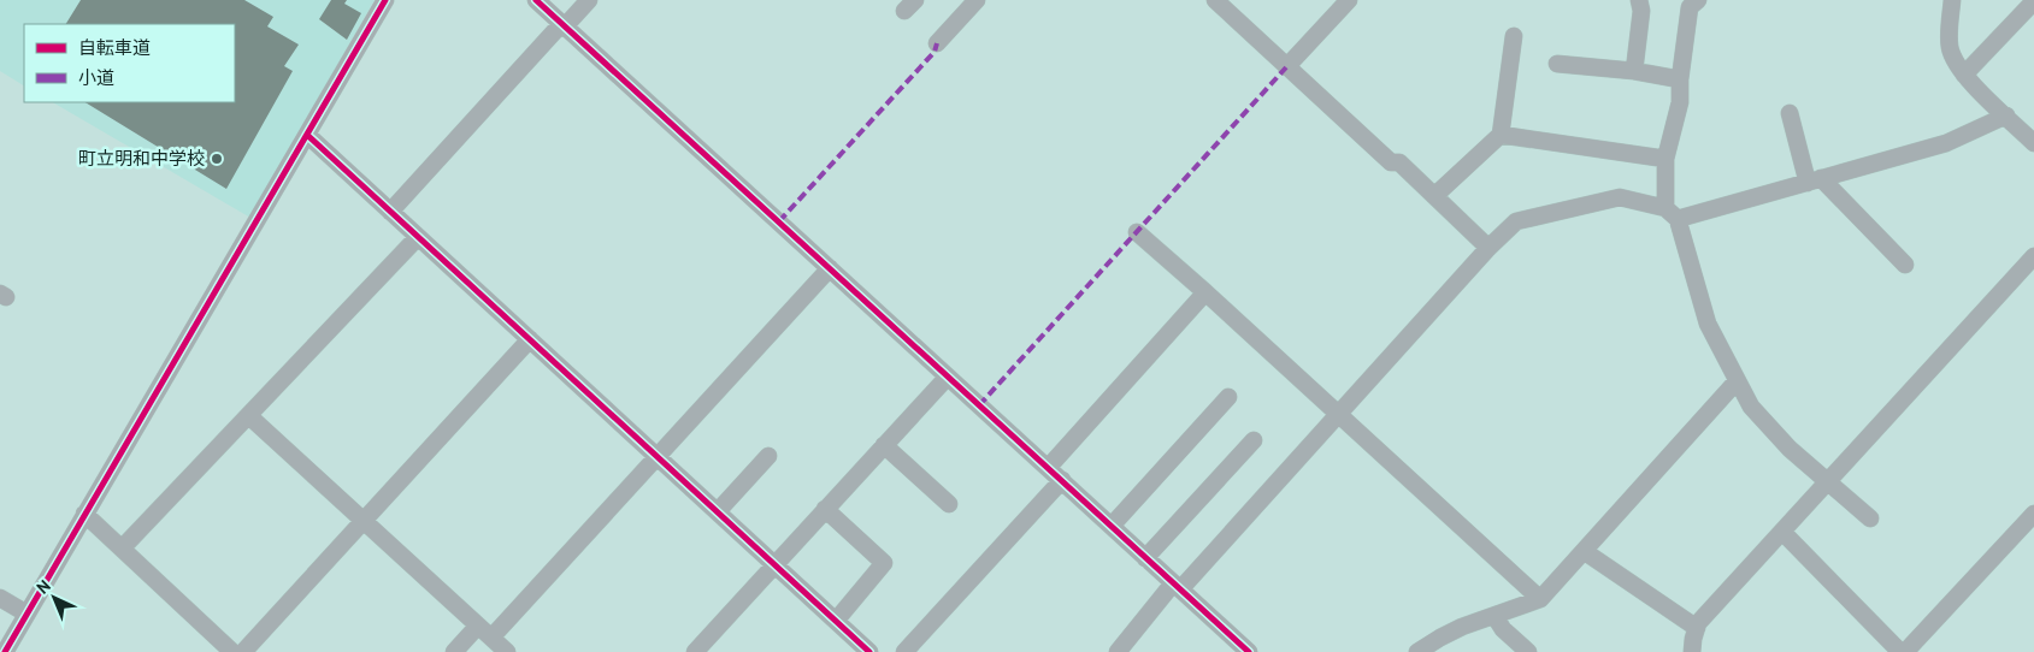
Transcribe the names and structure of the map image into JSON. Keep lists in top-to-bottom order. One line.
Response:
{"places":["町立明和中学校"],"legend":["自転車道","小道"],"north":"top left"}
